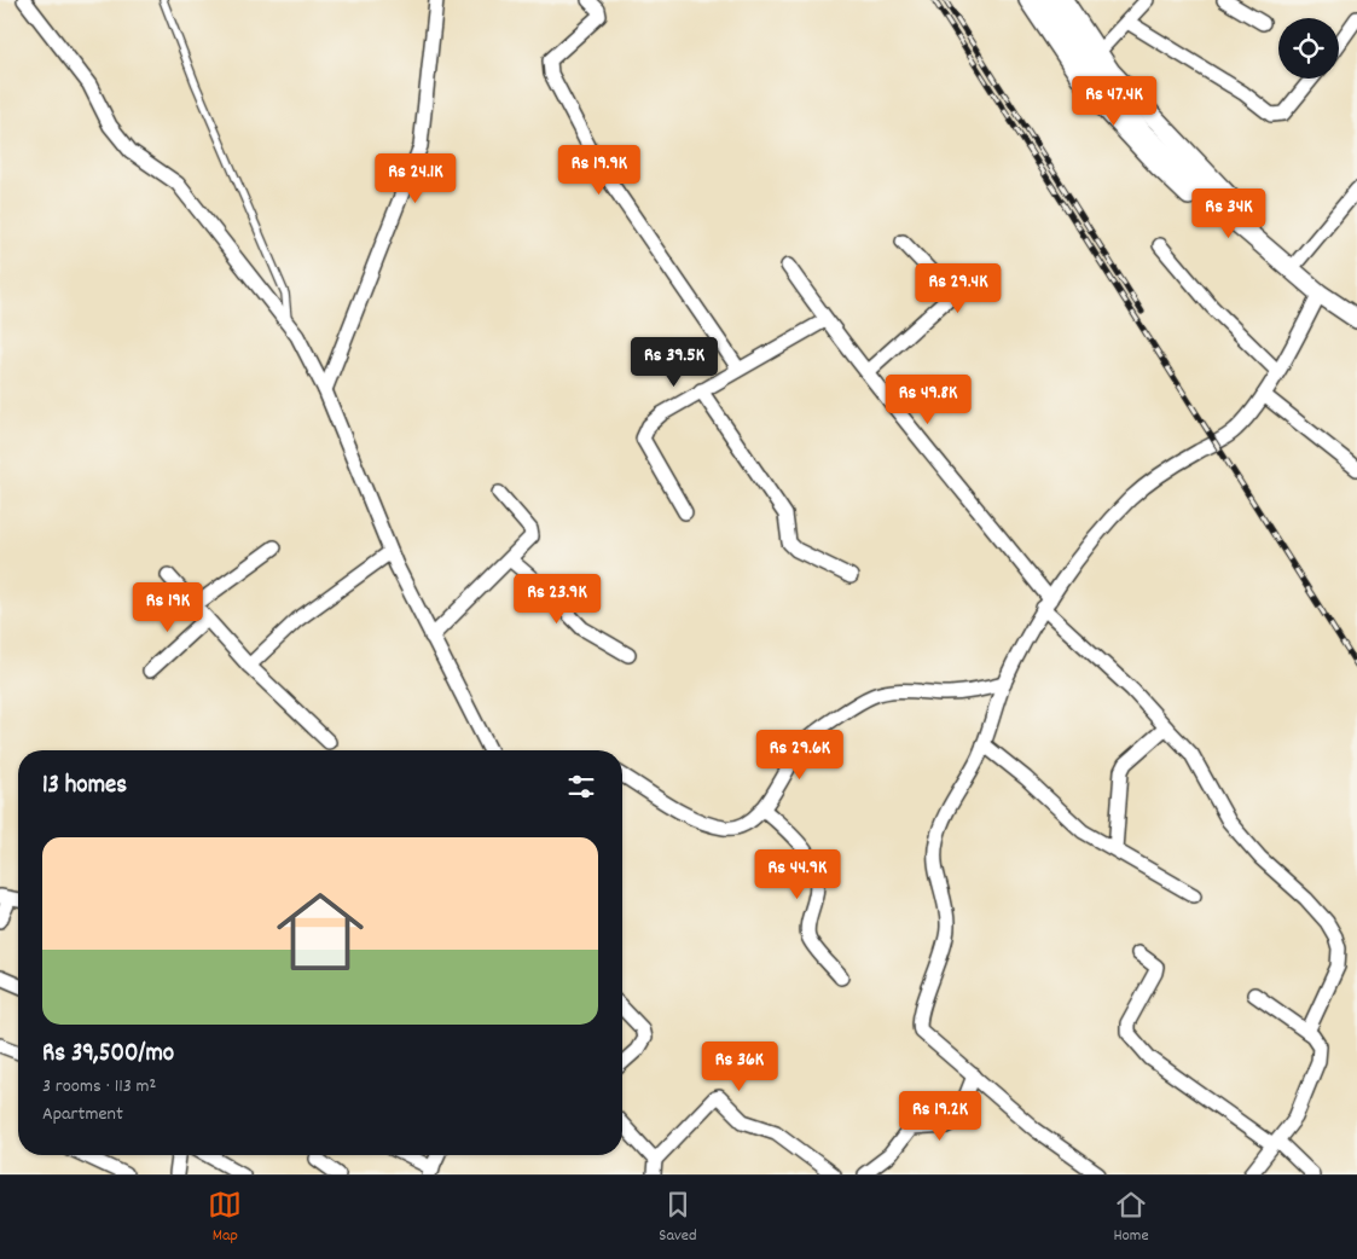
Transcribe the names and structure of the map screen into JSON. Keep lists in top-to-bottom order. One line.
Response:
{"page":{"price":["Rs 47.4K","Rs 19.9K","Rs 24.1K","Rs 34K","Rs 29.4K","Rs 39.5K","Rs 49.8K","Rs 23.9K","Rs 19K","Rs 29.6K","Rs 44.9K","Rs 36K","Rs 19.2K"],"heading":"13 homes","list":[{"name":"Rs 39,500/mo","note":"3 rooms · 113 m² · Apartment"}],"tabs":["Map","Saved","Home"]}}
